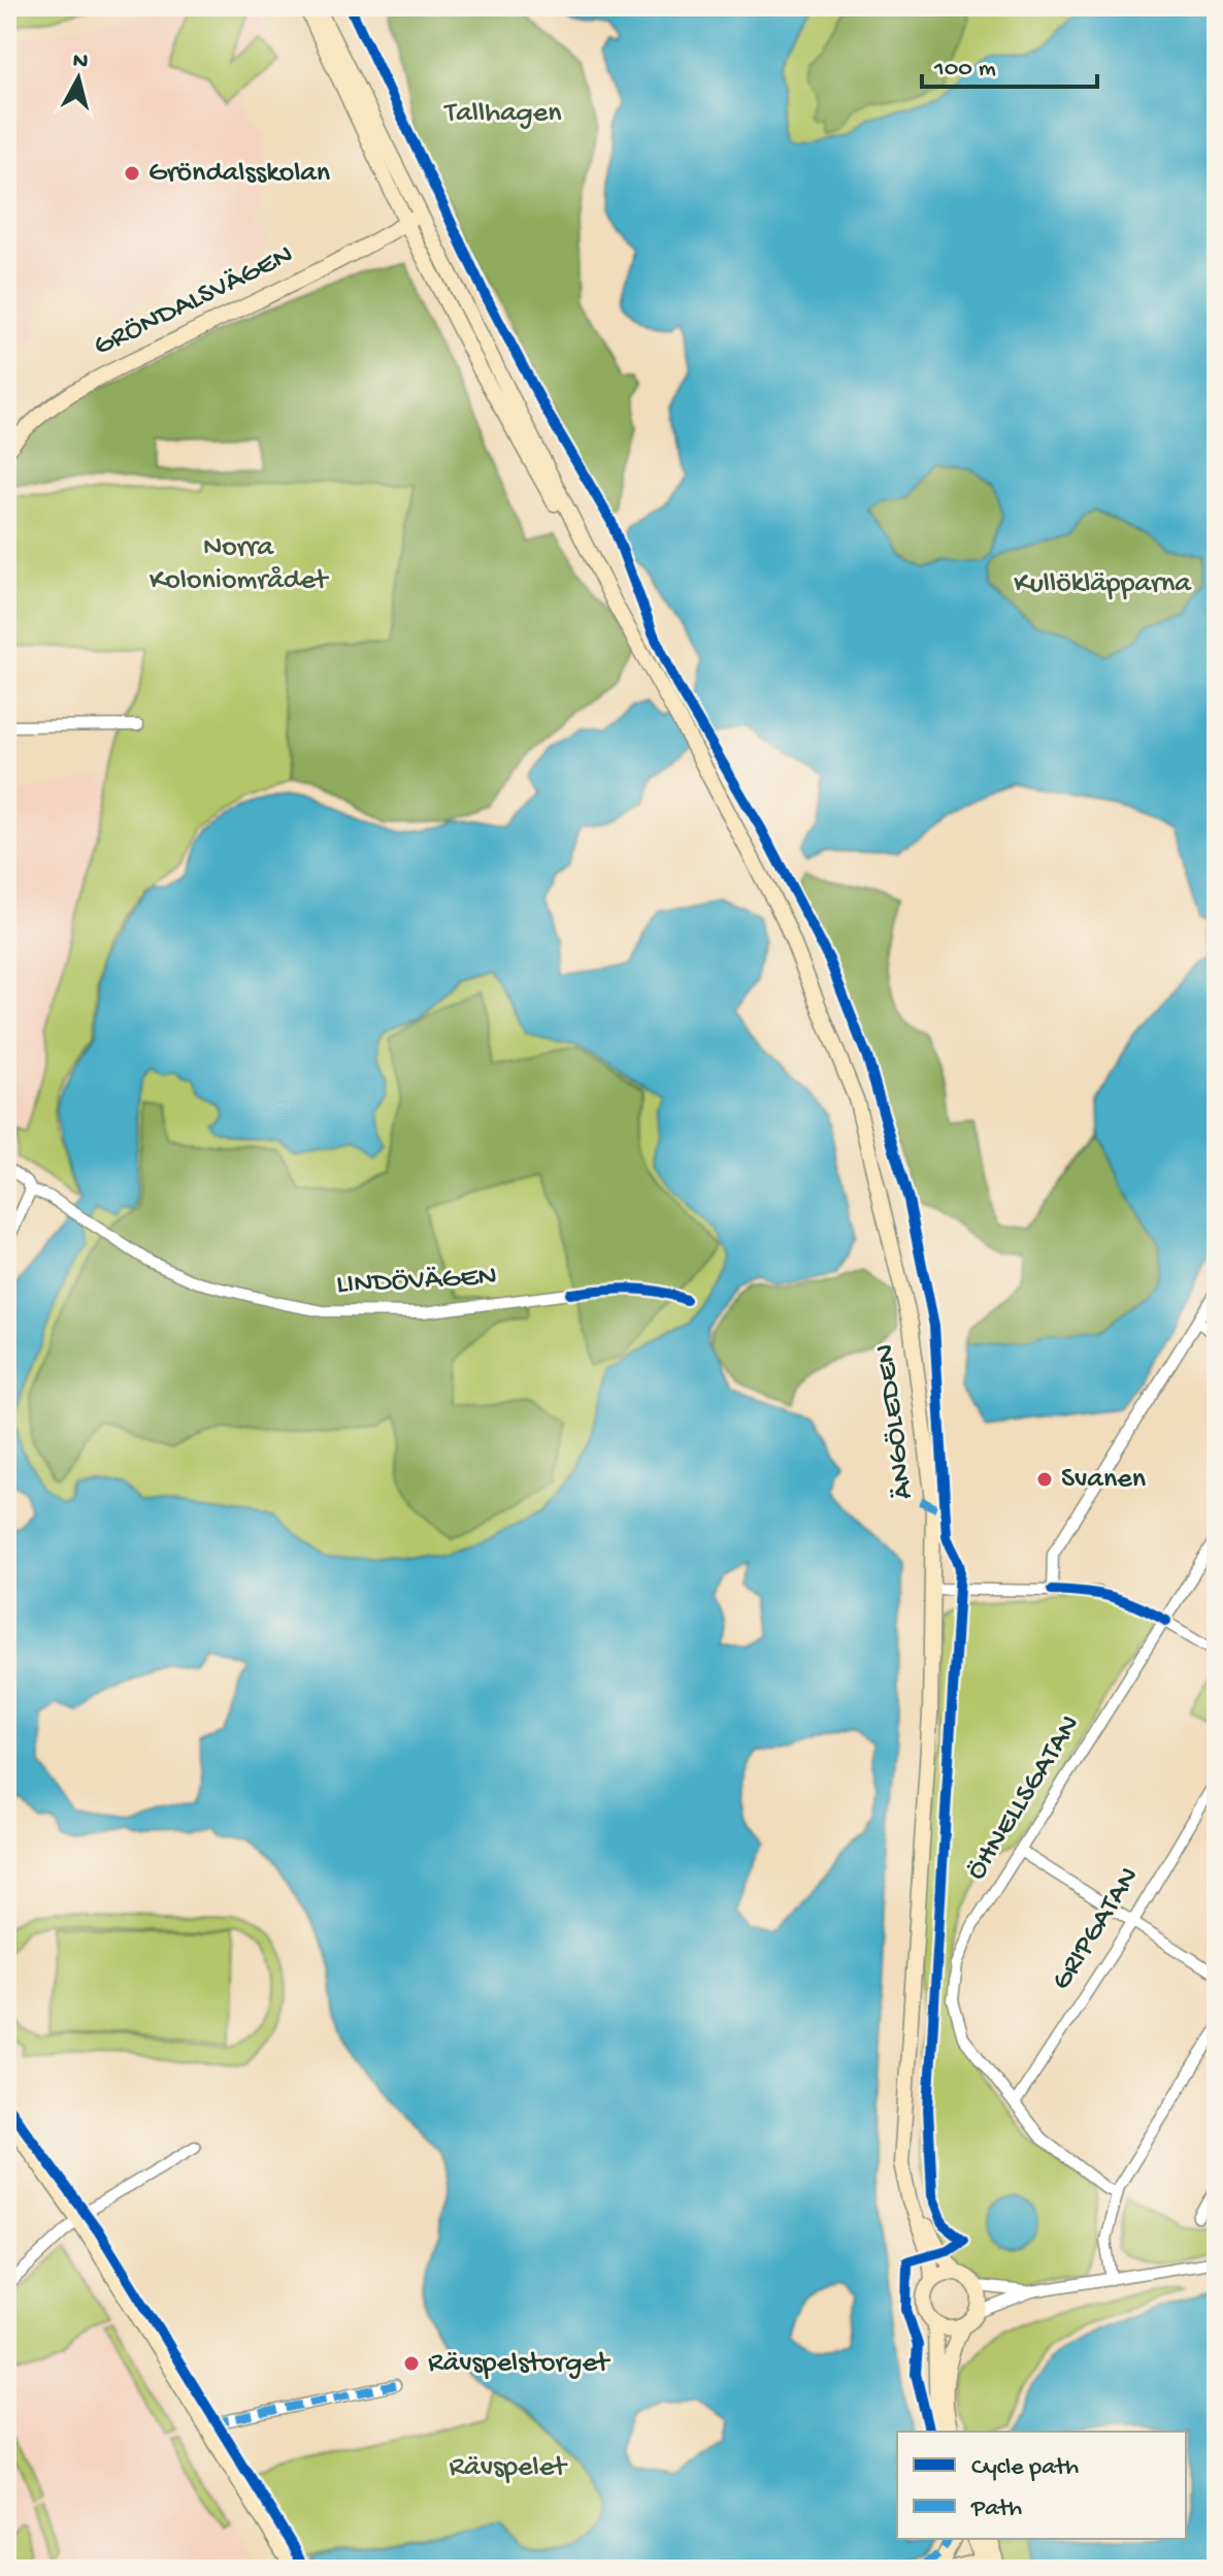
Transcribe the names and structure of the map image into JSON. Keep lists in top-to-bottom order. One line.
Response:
{"streets":{"main road":["GRÖNDALSVÄGEN","ÄNGÖLEDEN"],"street":["LINDÖVÄGEN","ÖHNELLSGATAN","GRIPGATAN"]},"crossings":[["GRÖNDALSVÄGEN","ÄNGÖLEDEN"],["ÖHNELLSGATAN","GRIPGATAN"]],"parks":["Tallhagen","Norra Koloniområdet","Kullökläpparna","Rävspelet"],"places":["Gröndalsskolan","Svanen","Rävspelstorget"],"legend":["Cycle path","Path"],"scale_bar":"100 m","north":"top"}
